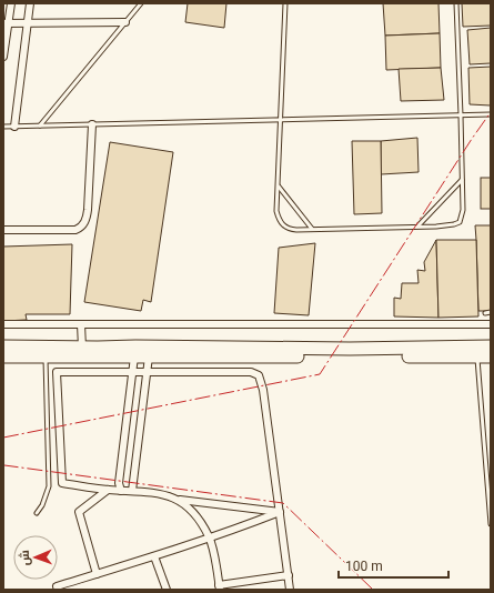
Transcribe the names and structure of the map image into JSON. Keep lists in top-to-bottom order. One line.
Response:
{"scale_bar":"100 m","north":"left"}
